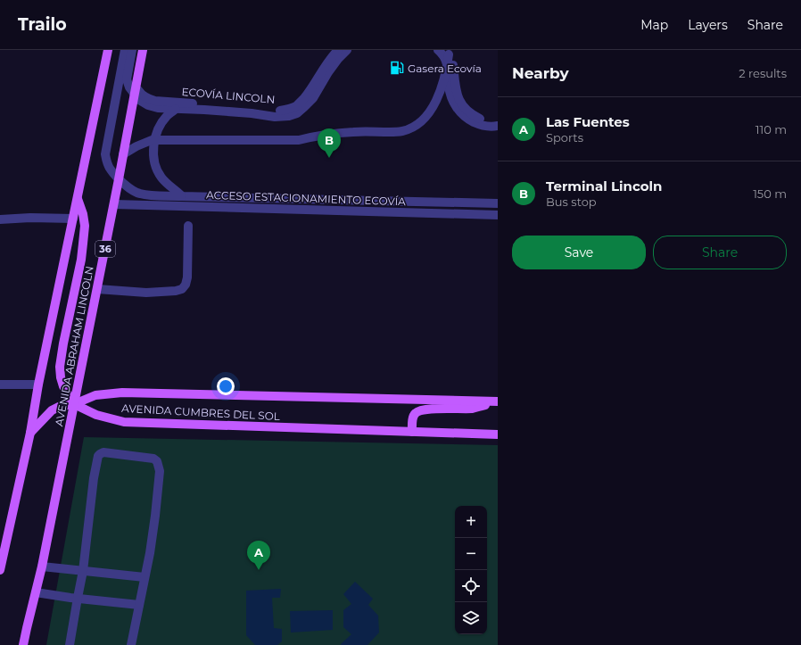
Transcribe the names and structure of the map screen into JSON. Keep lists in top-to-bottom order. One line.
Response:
{"streets":{"main road":["36","AVENIDA ABRAHAM LINCOLN","AVENIDA CUMBRES DEL SOL"],"street":["ECOVÍA LINCOLN","ACCESO ESTACIONAMIENTO ECOVÍA"]},"crossings":[["ECOVÍA LINCOLN","AVENIDA ABRAHAM LINCOLN"],["ACCESO ESTACIONAMIENTO ECOVÍA","AVENIDA ABRAHAM LINCOLN"],["AVENIDA ABRAHAM LINCOLN","AVENIDA CUMBRES DEL SOL"]],"places":{"fuel station":["Gasera Ecovía"]},"page":{"header":"Trailo","nav":["Map","Layers","Share"],"heading":["Nearby","2 results"],"list":[{"mark":"A","name":"Las Fuentes","note":"Sports","value":"110 m"},{"mark":"B","name":"Terminal Lincoln","note":"Bus stop","value":"150 m"}],"pins":["B","A"],"buttons":["Save","Share"],"map_buttons":["+","−"]}}
